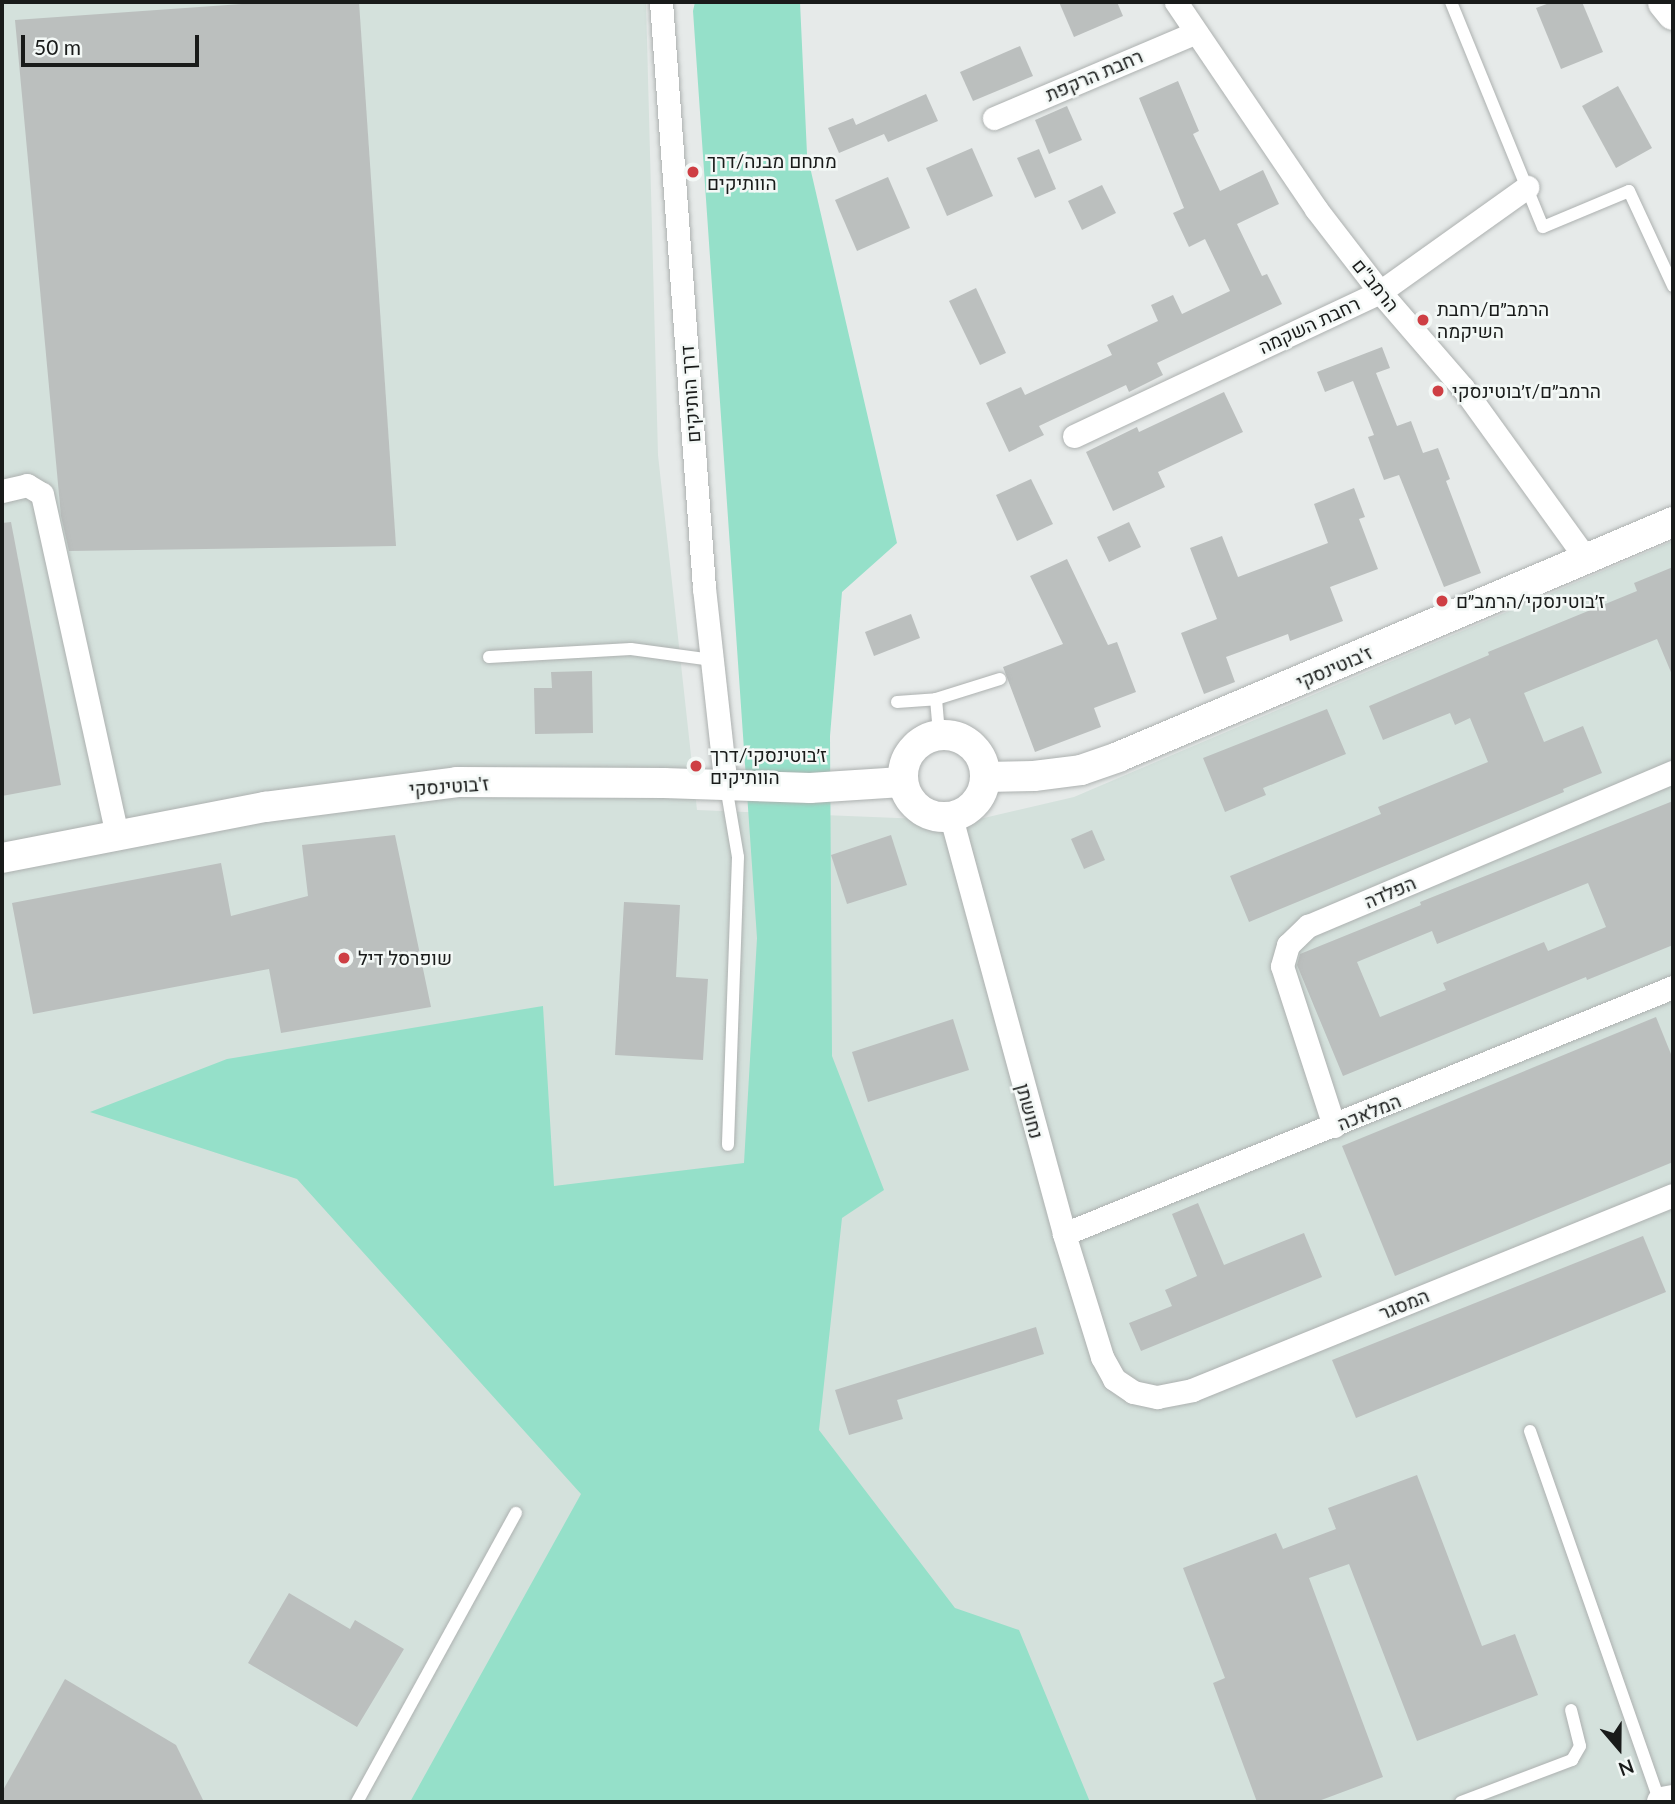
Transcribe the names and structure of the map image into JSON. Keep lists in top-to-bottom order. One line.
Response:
{"streets":{"street":["רחבת הרקפת","הרמב\"ם","רחבת השקמה","דרך הותיקים","ז'בוטינסקי","הפלדה","נחושתן","המלאכה","המסגר"]},"crossings":[["רחבת הרקפת","הרמב\"ם"],["הרמב\"ם","רחבת השקמה"],["הרמב\"ם","ז'בוטינסקי"],["דרך הותיקים","ז'בוטינסקי"],["ז'בוטינסקי","נחושתן"],["הפלדה","המלאכה"],["נחושתן","המלאכה"],["נחושתן","המסגר"]],"places":["מתחם מבנה/דרך הוותיקים","הרמב״ם/רחבת השיקמה","הרמב״ם/ז׳בוטינסקי","ז׳בוטינסקי/הרמב״ם","ז׳בוטינסקי/דרך הוותיקים","שופרסל דיל"],"scale_bar":"50 m","north":"bottom"}
